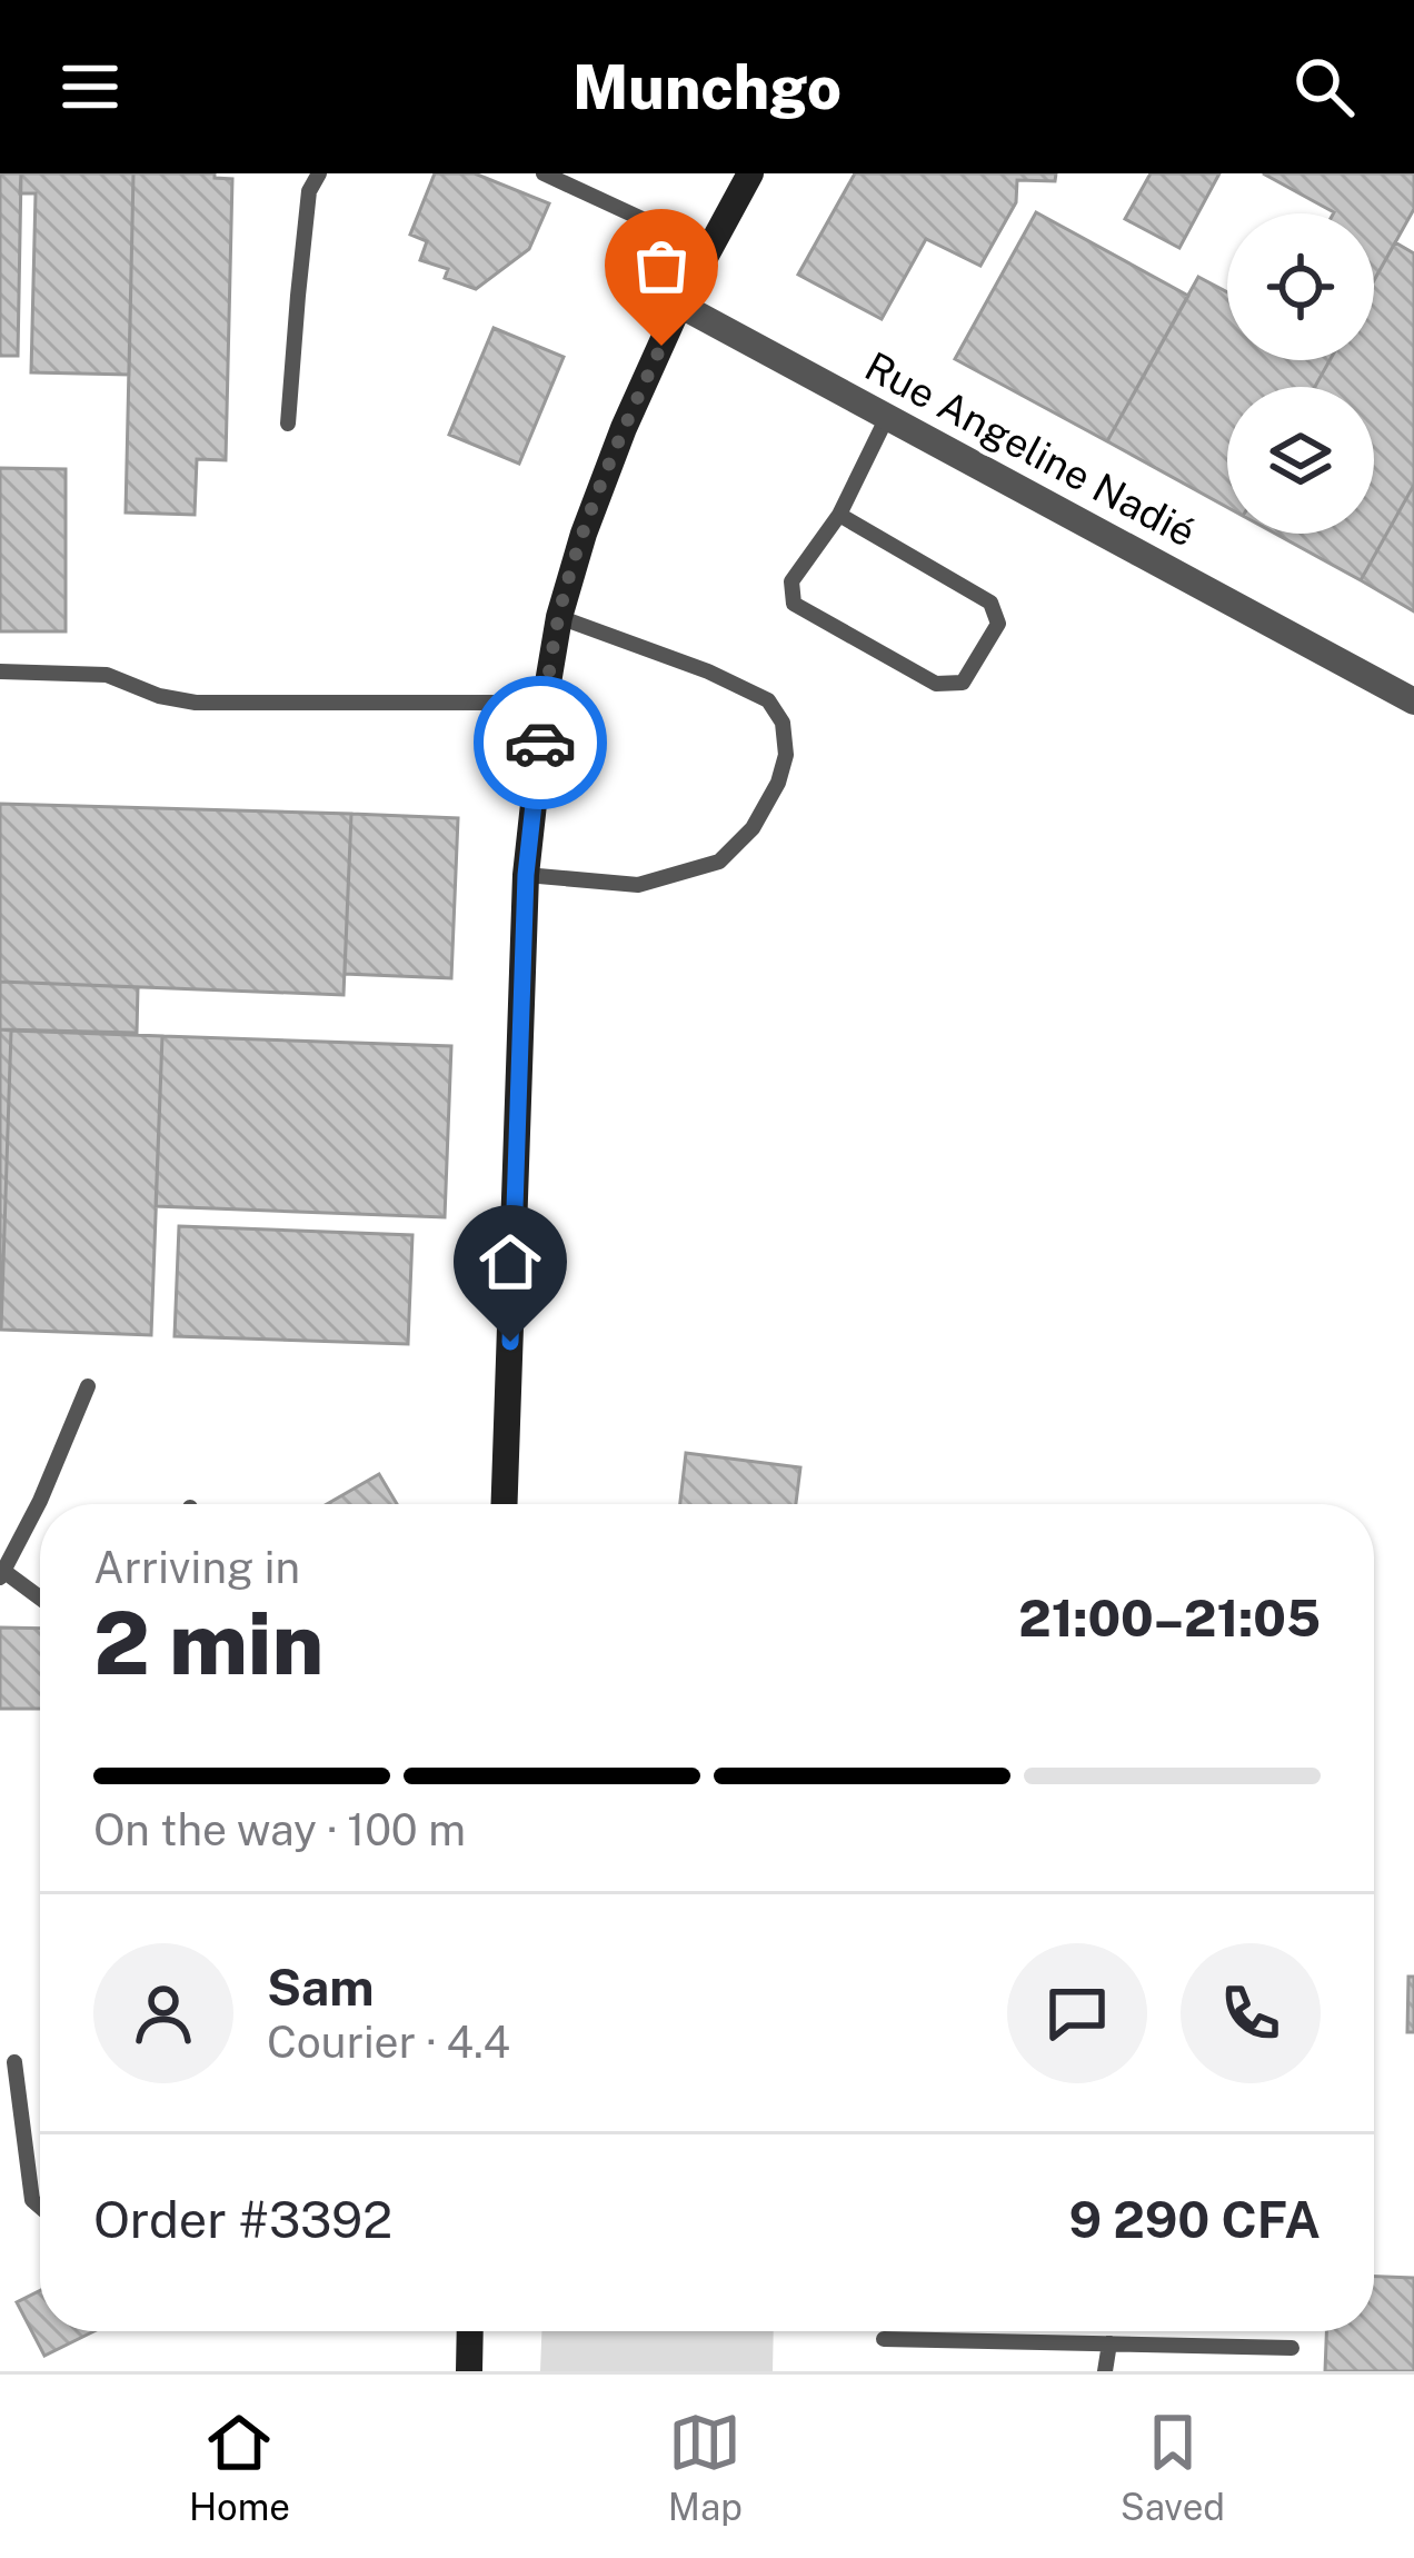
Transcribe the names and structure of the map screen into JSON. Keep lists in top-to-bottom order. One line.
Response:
{"streets":{"street":["Rue Angeline Nadié"]},"page":{"header":"Munchgo","heading":["2 min","Arriving in","21:00–21:05"],"panel":["Sam","Courier · 4.4","Order #3392","9 290 CFA"],"bar":"On the way · 100 m","tabs":["Home","Map","Saved"]}}
